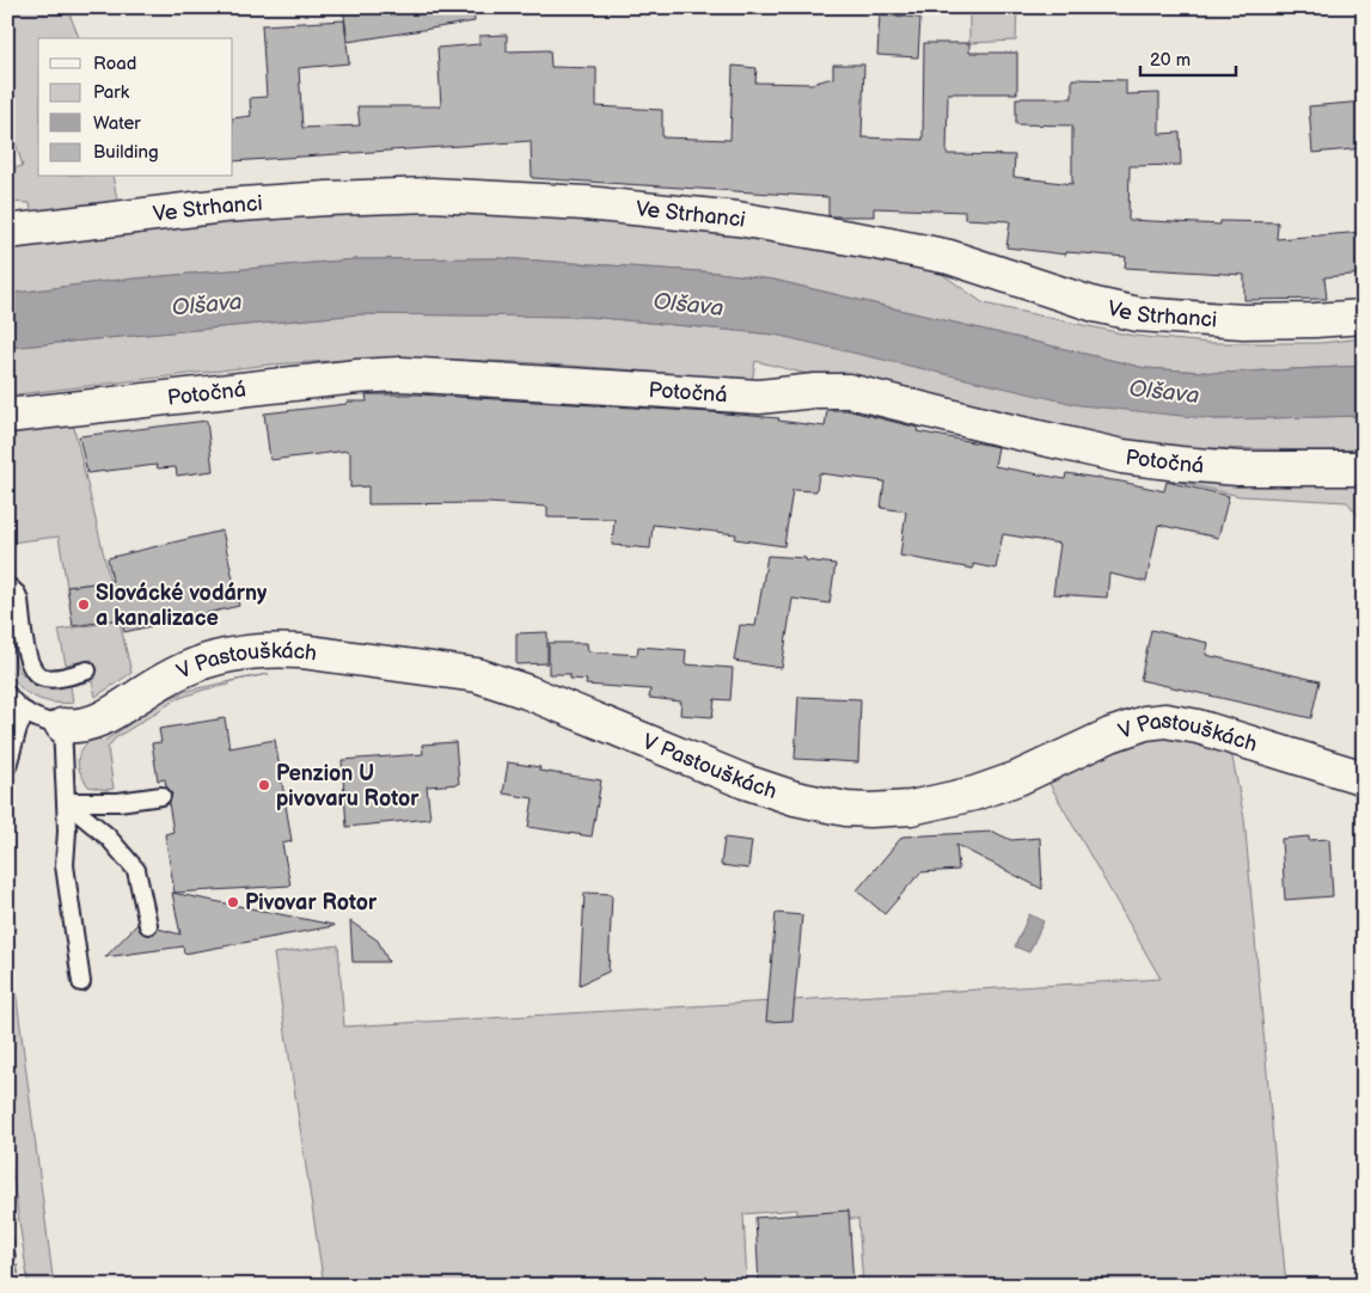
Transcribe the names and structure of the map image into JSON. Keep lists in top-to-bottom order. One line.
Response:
{"streets":{"street":["Ve Strhanci","Potočná","V Pastouškách"]},"water":["Olšava"],"places":["Slovácké vodárny a kanalizace","Penzion U pivovaru Rotor","Pivovar Rotor"],"legend":["Road","Park","Water","Building"],"scale_bar":"20 m"}
